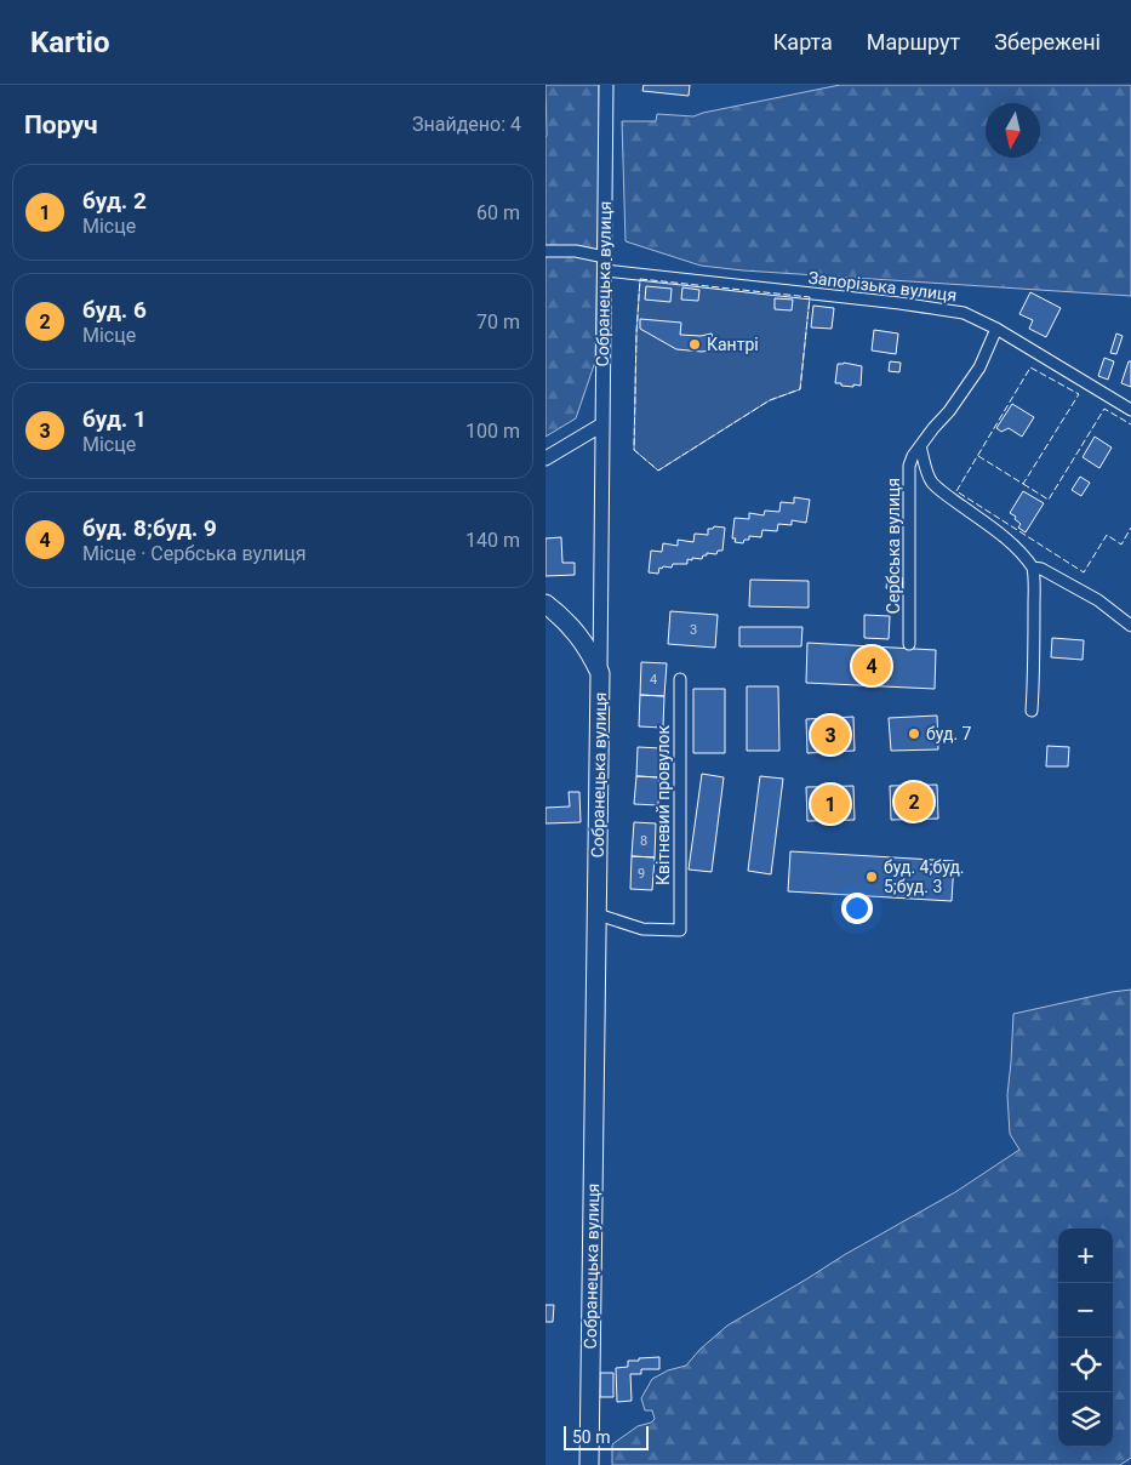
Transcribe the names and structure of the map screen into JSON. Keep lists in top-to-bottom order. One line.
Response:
{"streets":{"highway":["Собранецька вулиця"],"street":["Запорізька вулиця","Сербська вулиця","Квітневий провулок"]},"crossings":[["Собранецька вулиця","Запорізька вулиця"],["Собранецька вулиця","Квітневий провулок"],["Запорізька вулиця","Сербська вулиця"]],"places":["Кантрі","буд. 7","буд. 4;буд. 5;буд. 3"],"house_numbers":["3","4","8","9"],"scale_bar":"50 m","north":"bottom","page":{"header":"Kartio","nav":["Карта","Маршрут","Збережені"],"heading":["Поруч","Знайдено: 4"],"list":[{"mark":"1","name":"буд. 2","note":"Місце","value":"60 m"},{"mark":"2","name":"буд. 6","note":"Місце","value":"70 m"},{"mark":"3","name":"буд. 1","note":"Місце","value":"100 m"},{"mark":"4","name":"буд. 8;буд. 9","note":"Місце · Сербська вулиця","value":"140 m"}],"pins":["4","3","2","1"],"map_buttons":["+","−"],"scale":"50 m"}}
